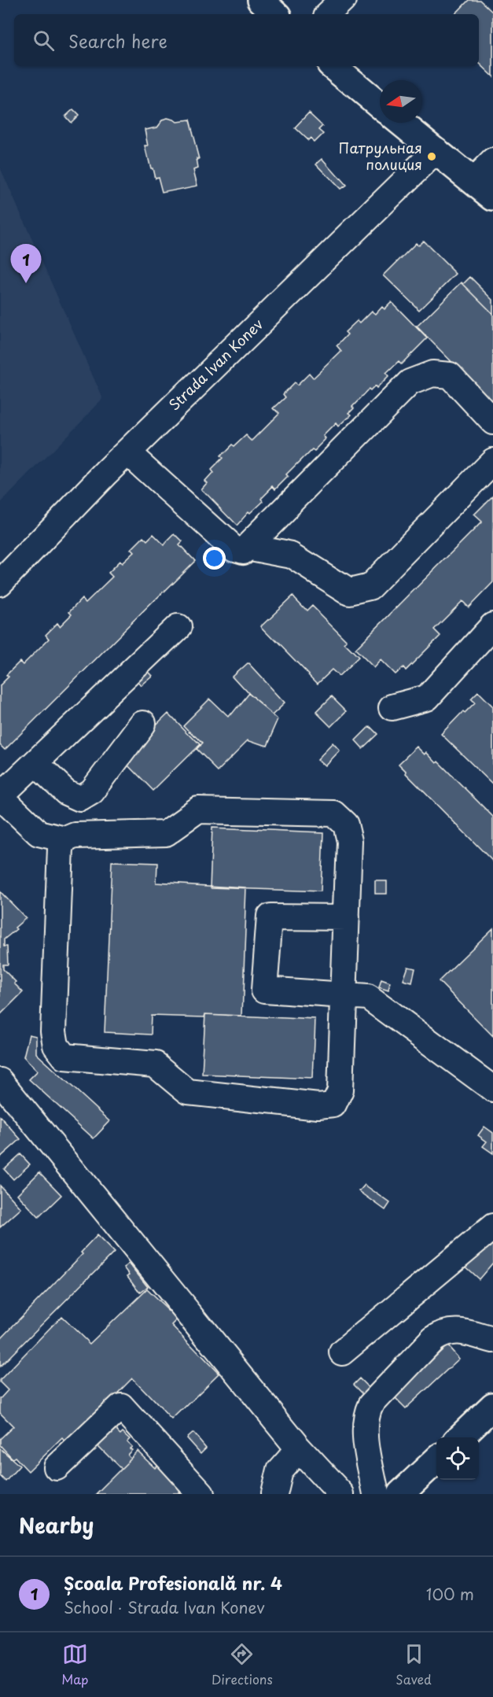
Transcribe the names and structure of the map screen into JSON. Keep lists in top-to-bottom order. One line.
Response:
{"streets":{"street":["Strada Ivan Konev"]},"places":["Патрульная полиция"],"north":"left","page":{"search":"Search here","pins":"1","heading":"Nearby","list":[{"mark":"1","name":"Școala Profesională nr. 4","note":"School · Strada Ivan Konev","value":"100 m"}],"nav":["Map","Directions","Saved"]}}
